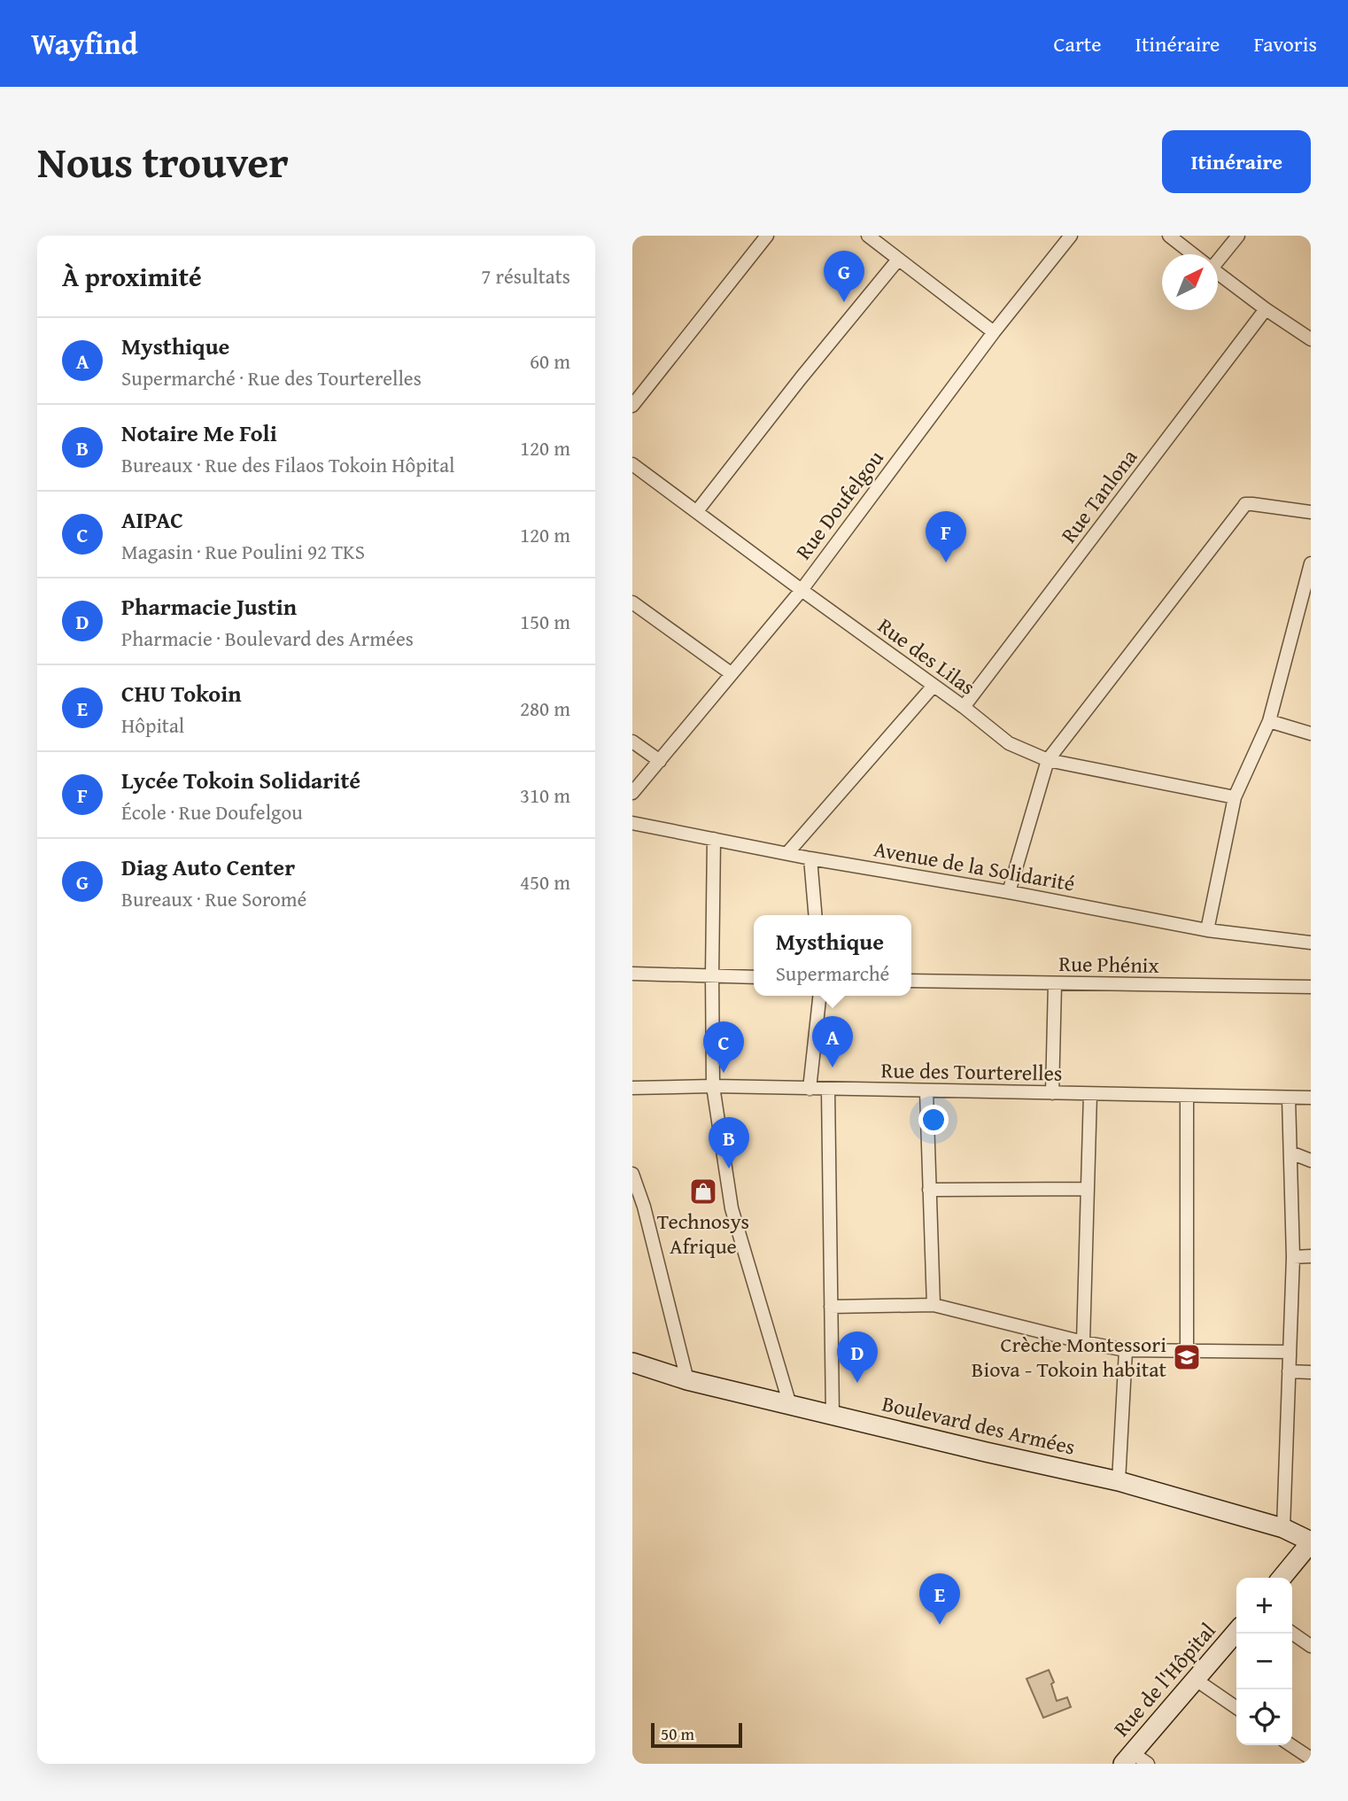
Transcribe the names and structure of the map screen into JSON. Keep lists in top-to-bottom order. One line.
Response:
{"streets":{"main road":["Boulevard des Armées","Rue de l'Hôpital"],"street":["Rue Tanlona","Rue Doufelgou","Rue des Lilas","Avenue de la Solidarité","Rue Phénix","Rue des Tourterelles"]},"crossings":[["Rue Tanlona","Rue des Lilas"],["Rue Doufelgou","Rue des Lilas"]],"places":{"shop":["Technosys Afrique"],"school or university":["Crèche Montessori Biova - Tokoin habitat"]},"scale_bar":"50 m","north":"top right","page":{"header":"Wayfind","nav":["Carte","Itinéraire","Favoris"],"title":"Nous trouver","buttons":"Itinéraire","heading":["À proximité","7 résultats"],"pins":["G","F","A","C","B","D","E"],"list":[{"mark":"A","name":"Mysthique","note":"Supermarché · Rue des Tourterelles","value":"60 m"},{"mark":"B","name":"Notaire Me Foli","note":"Bureaux · Rue des Filaos Tokoin Hôpital","value":"120 m"},{"mark":"C","name":"AIPAC","note":"Magasin · Rue Poulini 92 TKS","value":"120 m"},{"mark":"D","name":"Pharmacie Justin","note":"Pharmacie · Boulevard des Armées","value":"150 m"},{"mark":"E","name":"CHU Tokoin","note":"Hôpital","value":"280 m"},{"mark":"F","name":"Lycée Tokoin Solidarité","note":"École · Rue Doufelgou","value":"310 m"},{"mark":"G","name":"Diag Auto Center","note":"Bureaux · Rue Soromé","value":"450 m"}],"popup":["Mysthique","Supermarché"],"map_buttons":["+","−"],"scale":"50 m"}}
